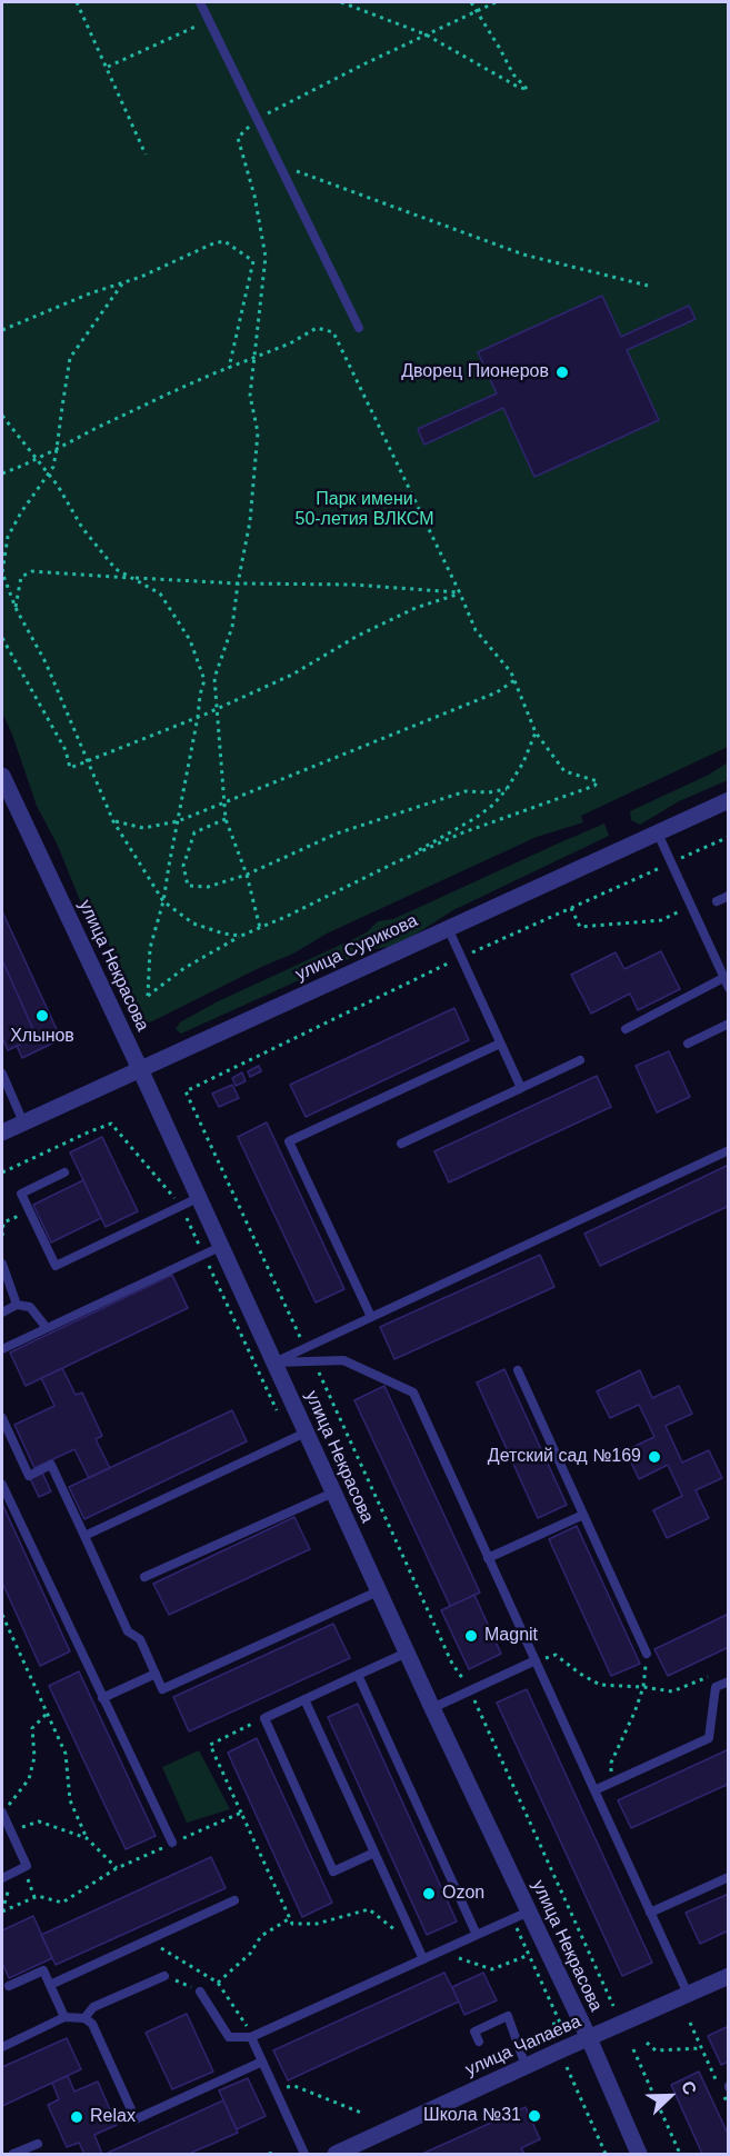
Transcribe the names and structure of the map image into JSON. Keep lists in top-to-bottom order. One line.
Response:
{"streets":{"street":["улица Сурикова","улица Некрасова","улица Чапаева"]},"crossings":[["улица Сурикова","улица Некрасова"],["улица Некрасова","улица Чапаева"]],"parks":["Парк имени 50-летия ВЛКСМ"],"places":["Дворец Пионеров","Хлынов","Детский сад №169","Magnit","Ozon","Школа №31","Relax"],"north":"top right"}
